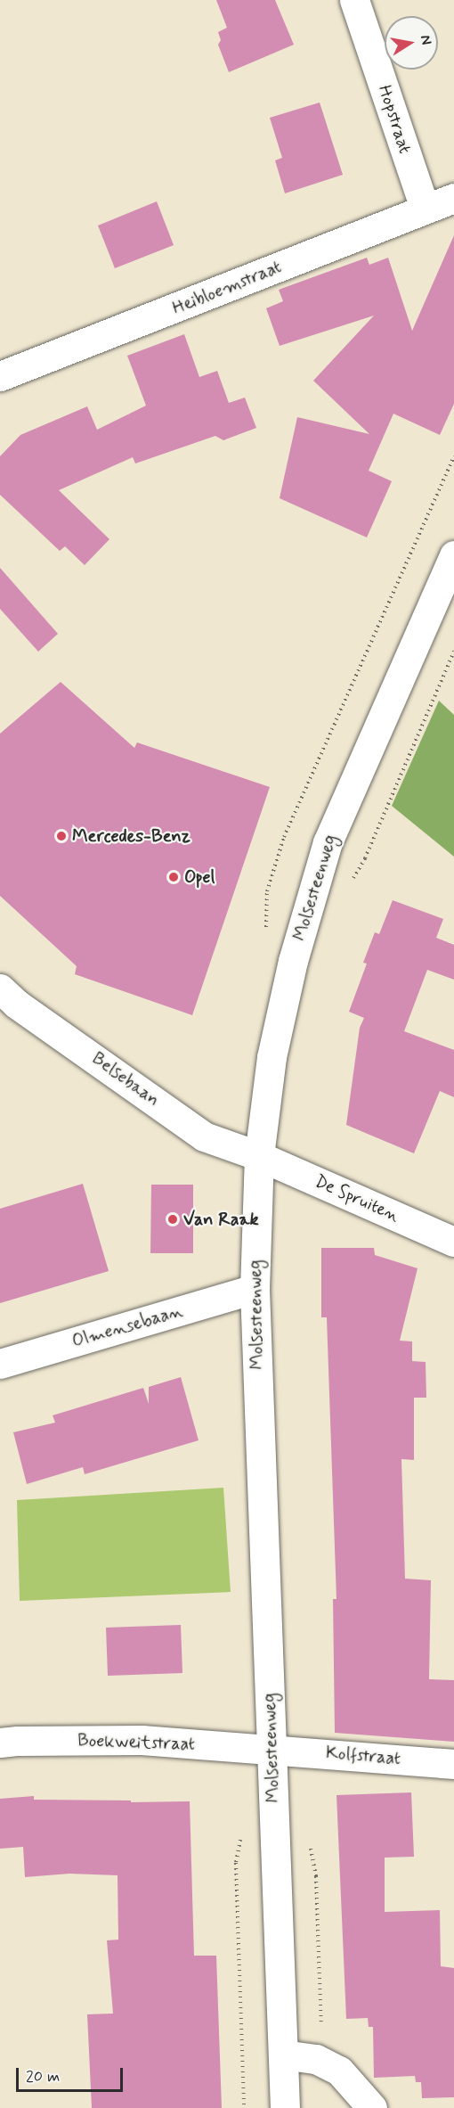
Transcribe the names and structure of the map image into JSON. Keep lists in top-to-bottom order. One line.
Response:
{"streets":{"street":["Hopstraat","Heibloemstraat","Molsesteenweg","Belsebaan","De Spruiten","Olmensebaan","Boekweitstraat","Kolfstraat"]},"crossings":[["Hopstraat","Heibloemstraat"],["Molsesteenweg","Belsebaan"],["Molsesteenweg","De Spruiten"],["Molsesteenweg","Olmensebaan"],["Molsesteenweg","Boekweitstraat"],["Molsesteenweg","Kolfstraat"],["Belsebaan","De Spruiten"],["Boekweitstraat","Kolfstraat"]],"places":["Mercedes-Benz","Opel","Van Raak"],"scale_bar":"20 m","north":"right"}
